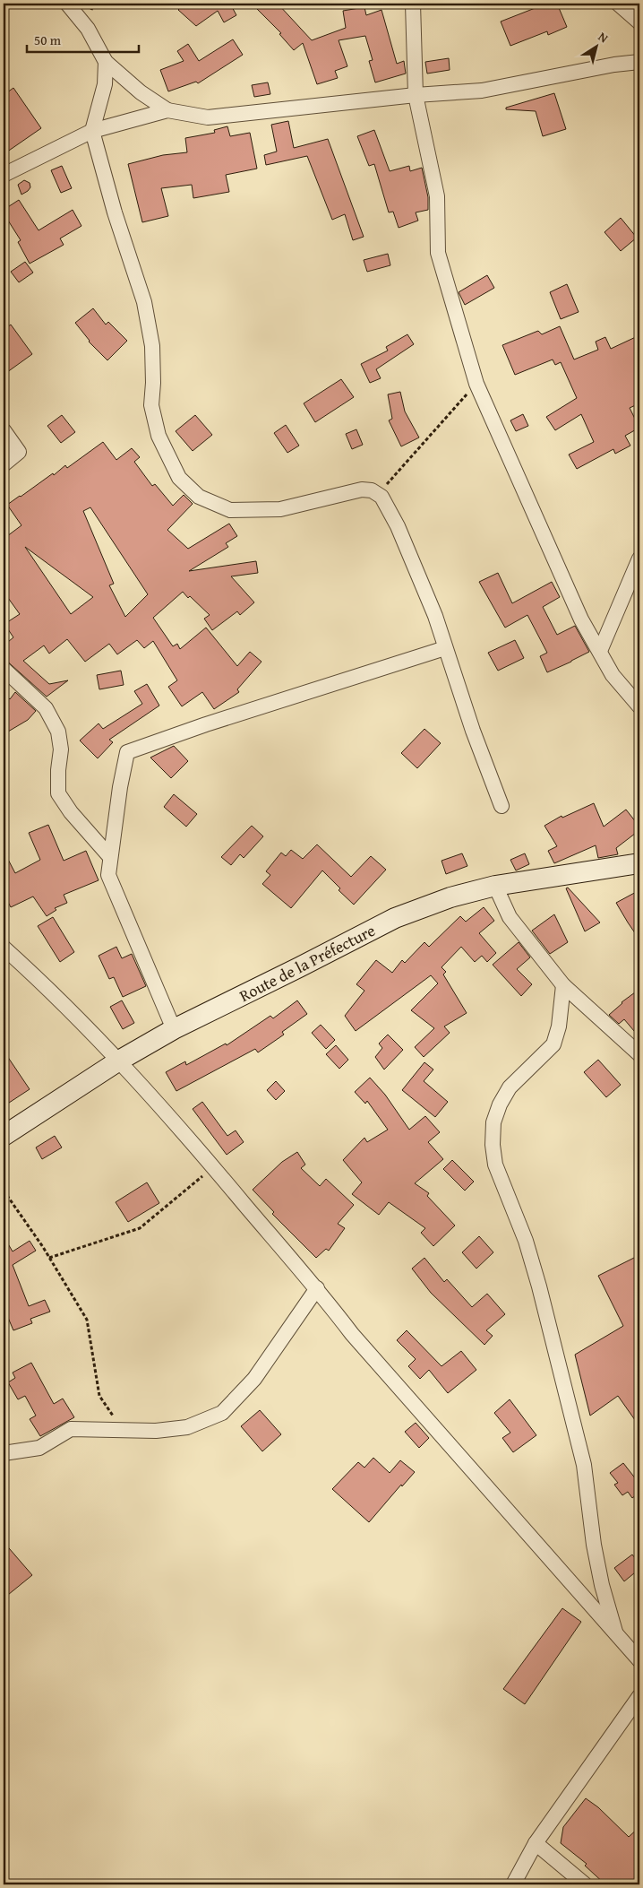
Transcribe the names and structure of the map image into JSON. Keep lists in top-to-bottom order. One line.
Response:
{"streets":{"street":["Route de la Préfecture"]},"scale_bar":"50 m","north":"top right"}
